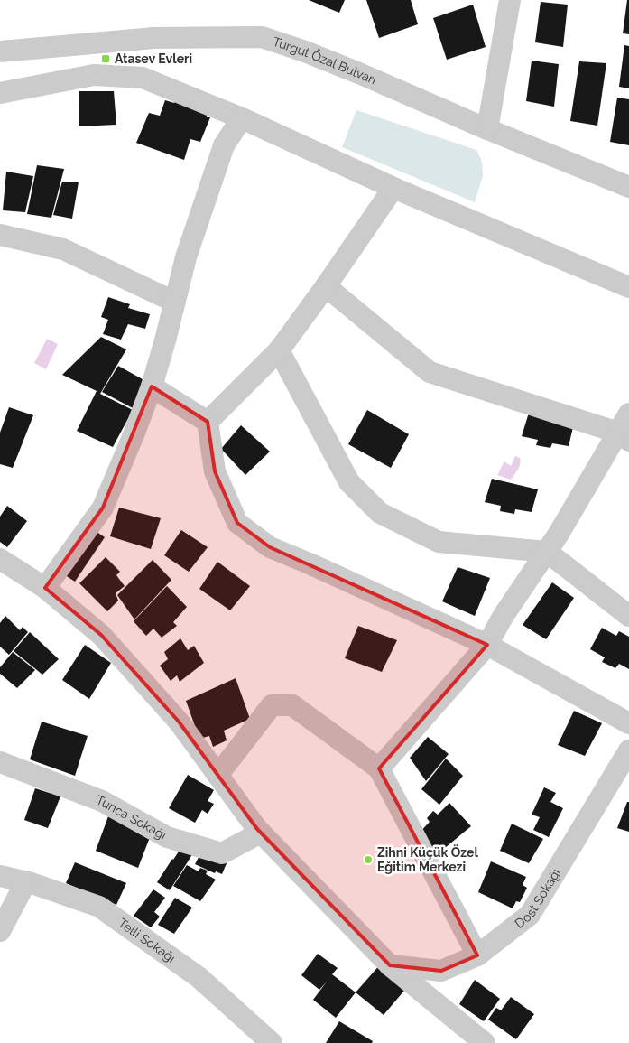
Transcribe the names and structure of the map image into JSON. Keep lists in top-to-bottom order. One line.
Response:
{"streets":{"street":["Turgut Özal Bulvarı","Tunca Sokağı","Dost Sokağı","Telli Sokağı"]},"places":{"transit":["Atasev Evleri"],"other":["Zihni Küçük Özel Eğitim Merkezi"]}}
